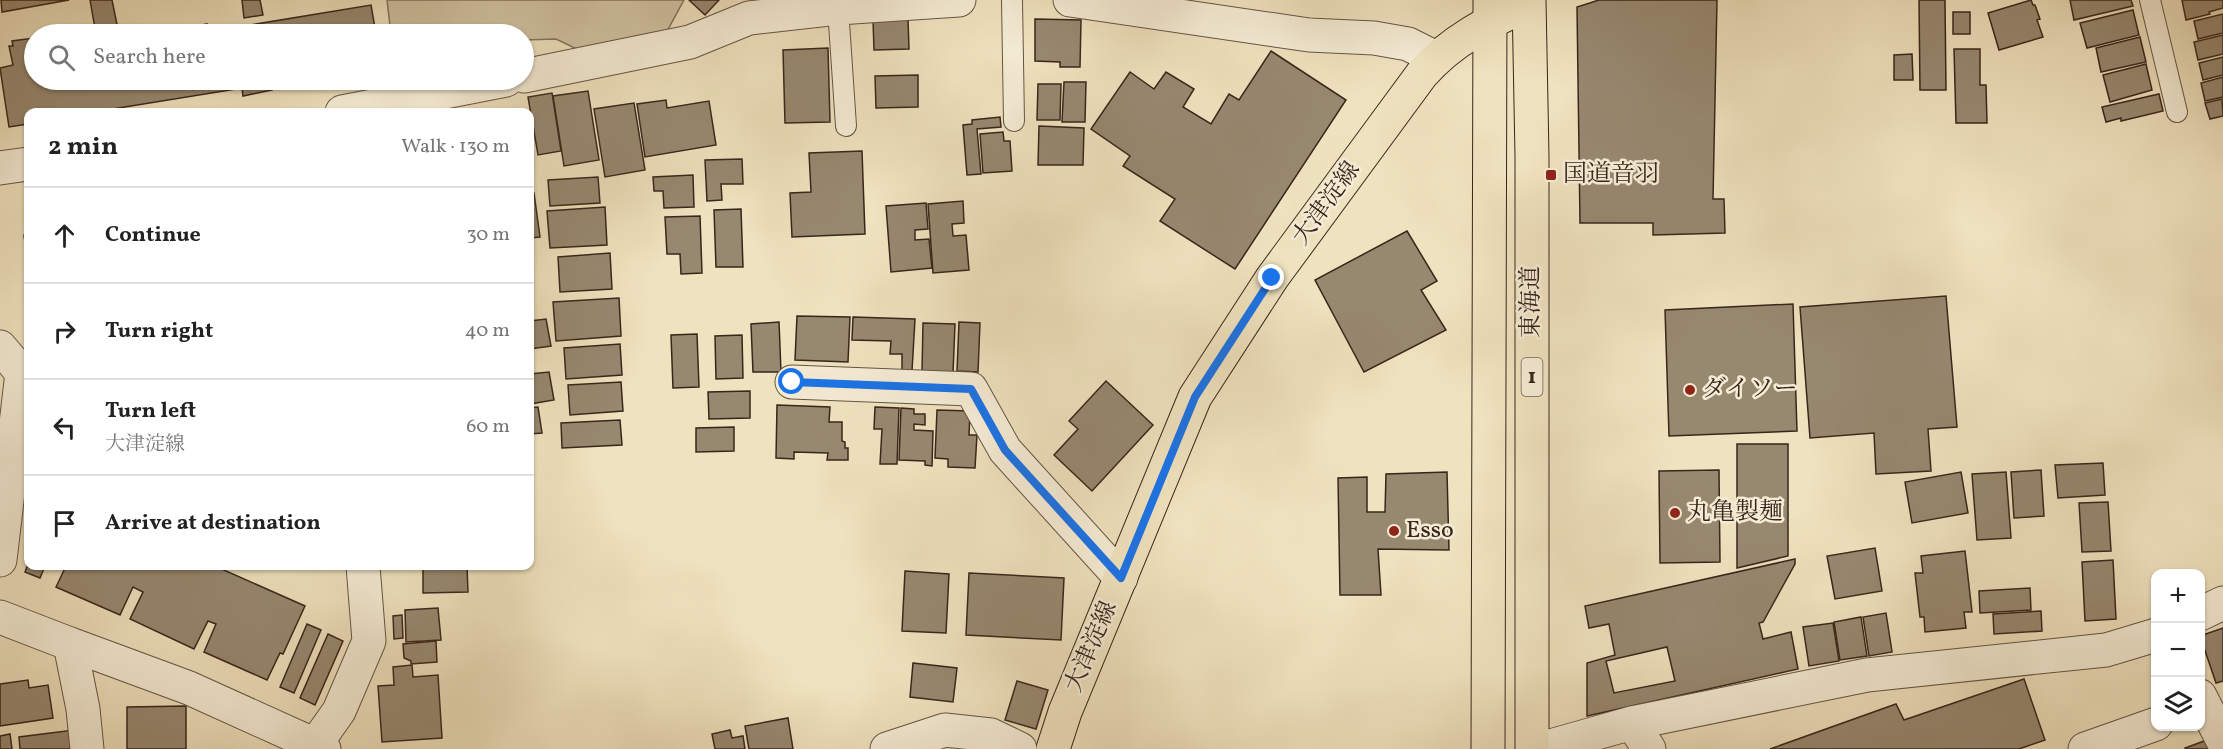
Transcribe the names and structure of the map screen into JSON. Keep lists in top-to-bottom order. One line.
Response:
{"streets":{"main road":["大津淀線","東海道","1"]},"crossings":[["大津淀線","東海道"]],"places":{"transit":["国道音羽"],"other":["ダイソー","丸亀製麺","Esso"]},"page":{"search":"Search here","heading":["2 min","Walk · 130 m"],"list":[["Continue","30 m"],["Turn right","40 m"],["Turn left","大津淀線","60 m"],"Arrive at destination"],"map_buttons":["+","−"]}}
